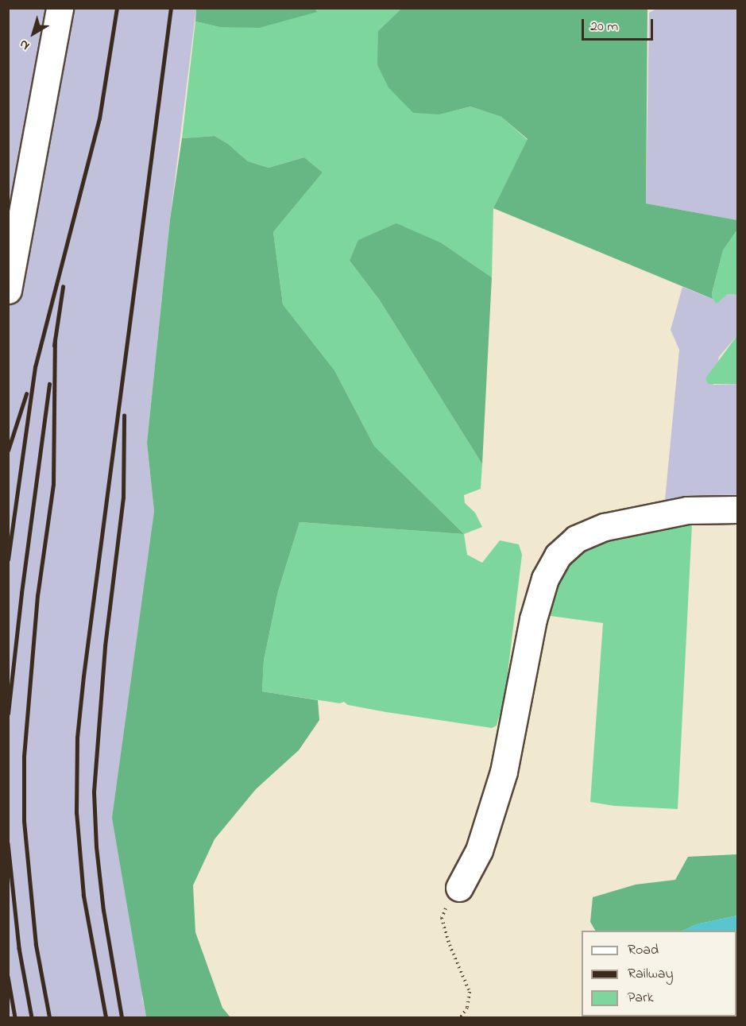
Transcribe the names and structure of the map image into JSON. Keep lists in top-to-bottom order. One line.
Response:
{"legend":["Road","Railway","Park"],"scale_bar":"20 m","north":"bottom left"}
